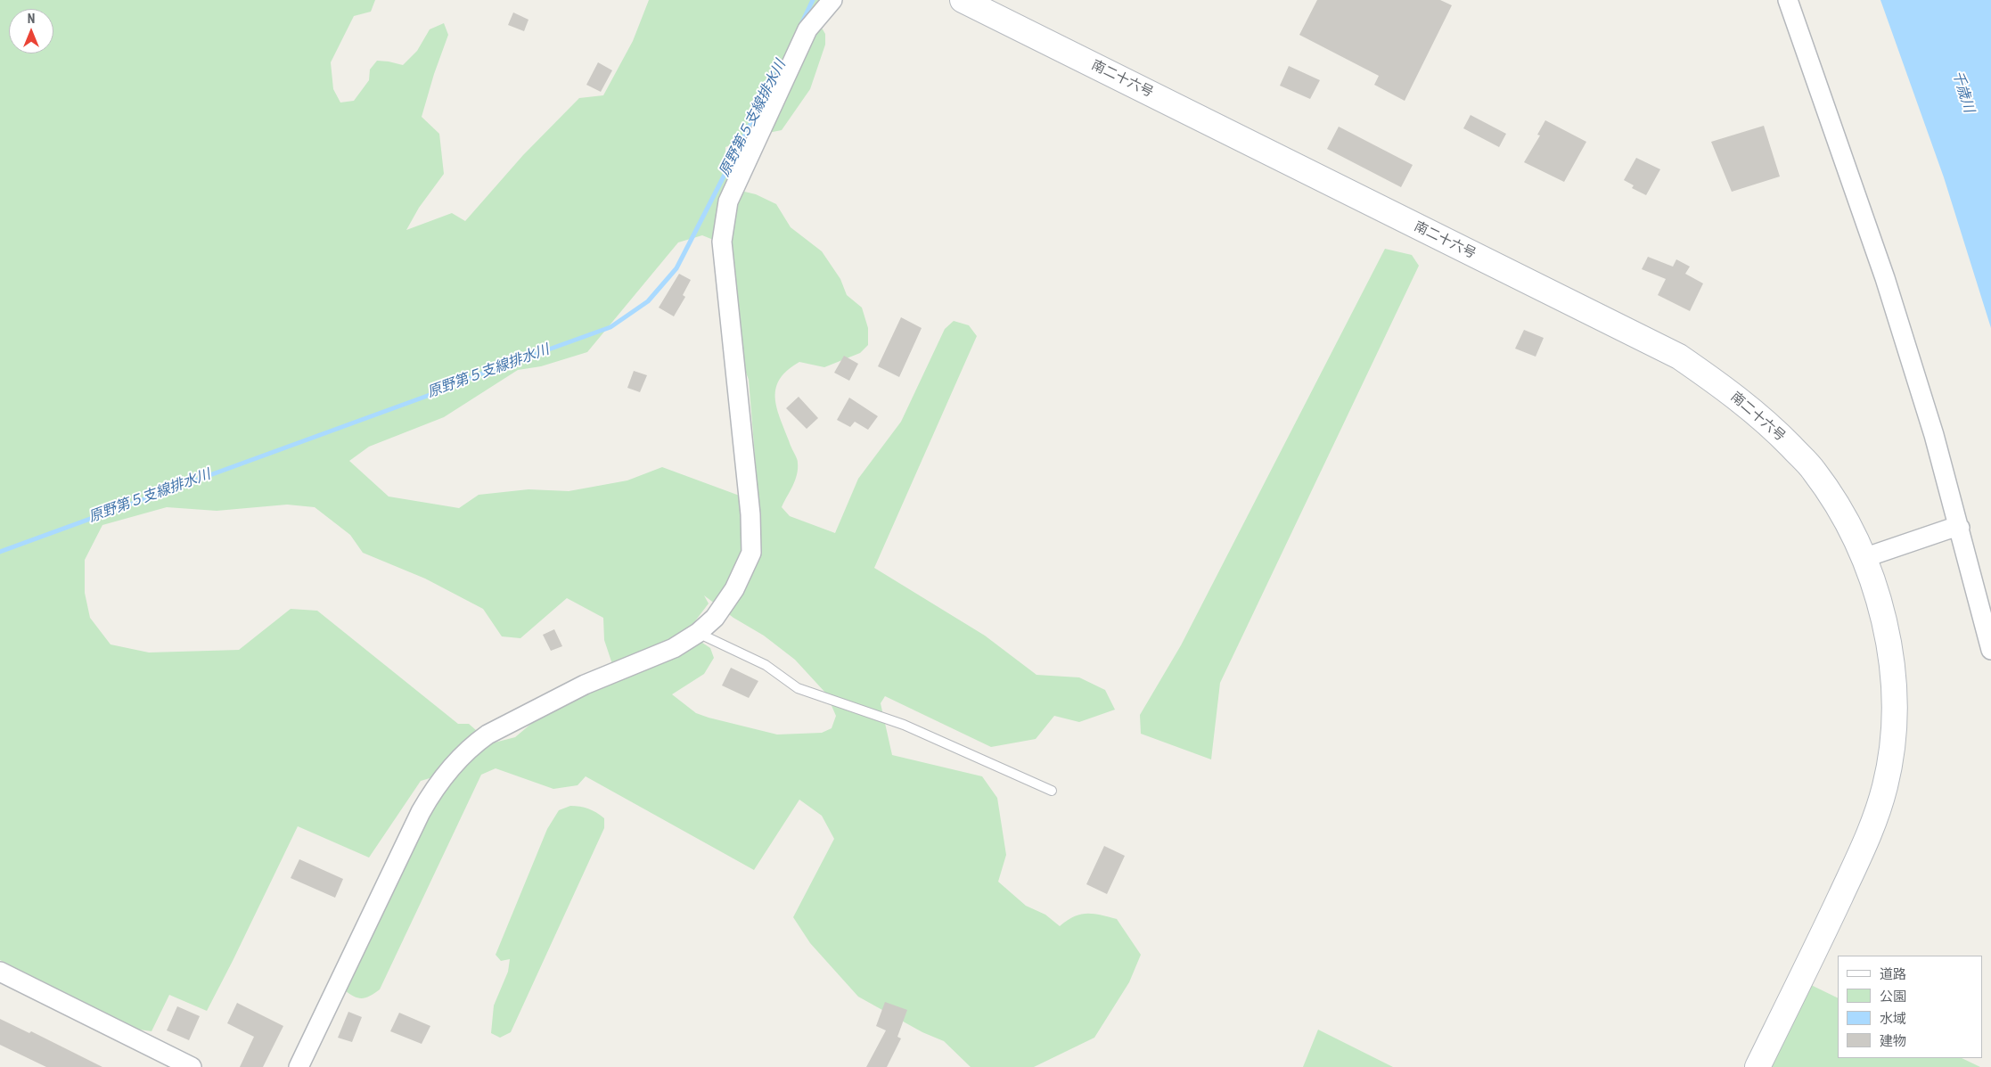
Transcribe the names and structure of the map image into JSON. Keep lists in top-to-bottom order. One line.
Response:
{"streets":{"street":["南二十六号"]},"water":["千歳川","原野第５支線排水川"],"legend":["道路","公園","水域","建物"],"north":"top"}
